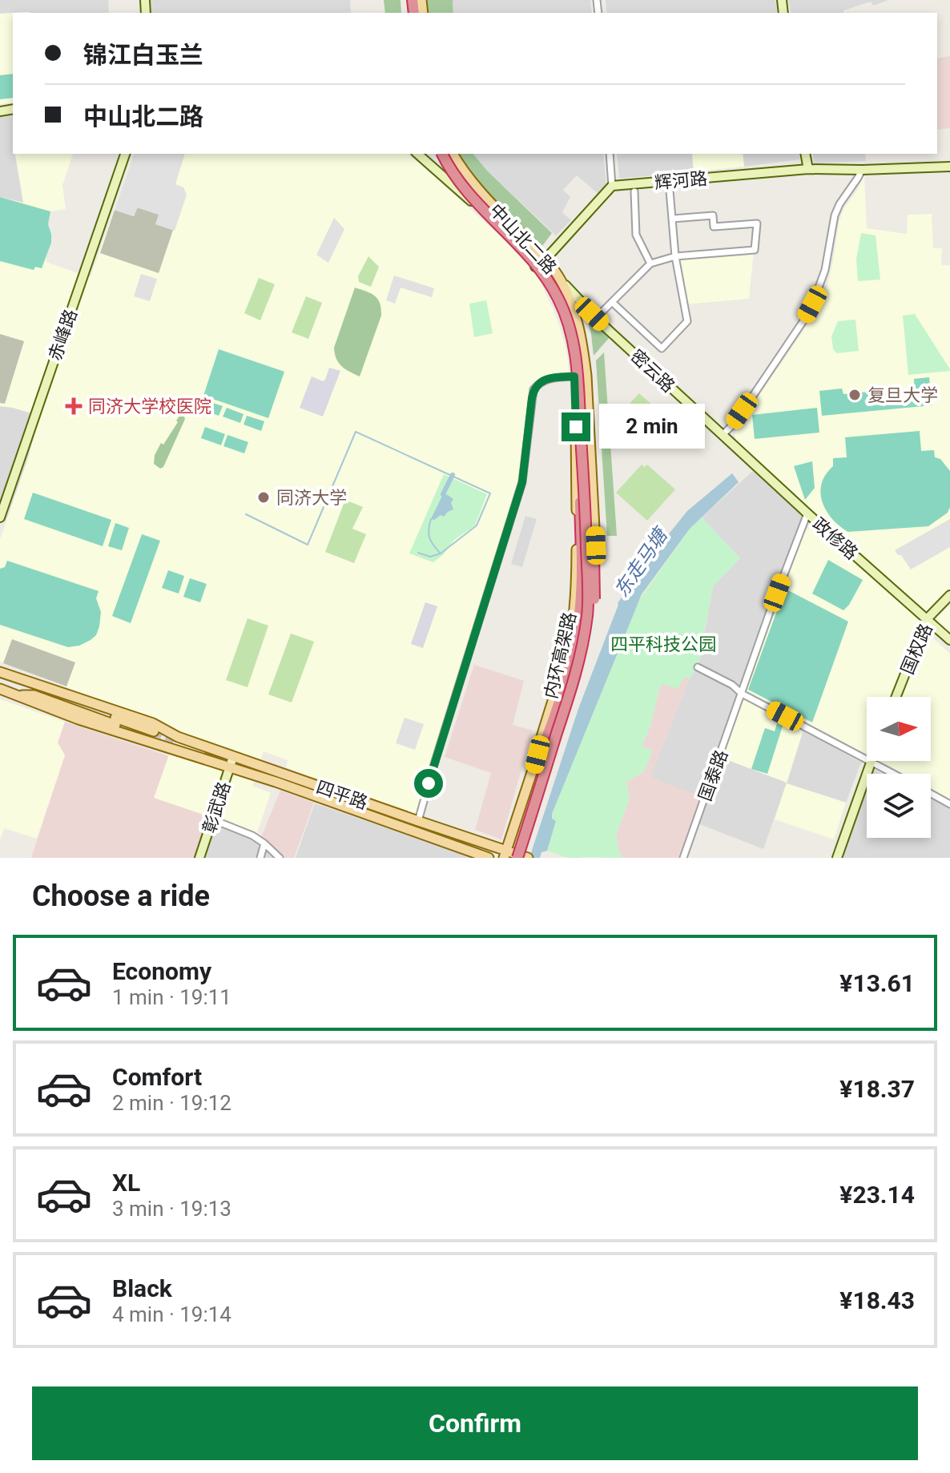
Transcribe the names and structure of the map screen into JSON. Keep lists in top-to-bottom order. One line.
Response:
{"streets":{"highway":["内环高架路"],"main road":["中山北二路","四平路"],"street":["辉河路","赤峰路","密云路","政修路","国权路","国泰路","彰武路"]},"crossings":[["中山北二路","密云路"],["中山北二路","内环高架路"],["中山北二路","四平路"],["密云路","政修路"],["政修路","国权路"],["政修路","国泰路"],["内环高架路","四平路"],["四平路","彰武路"]],"water":["东走马塘"],"parks":["四平科技公园"],"places":{"other":["复旦大学","同济大学"],"health":["同济大学校医院"]},"north":"right","page":{"banner":["锦江白玉兰","中山北二路"],"bubble":"2 min","heading":"Choose a ride","list":[{"name":"Economy","note":"1 min · 19:11","value":"¥13.61"},{"name":"Comfort","note":"2 min · 19:12","value":"¥18.37"},{"name":"XL","note":"3 min · 19:13","value":"¥23.14"},{"name":"Black","note":"4 min · 19:14","value":"¥18.43"}],"buttons":"Confirm"}}
